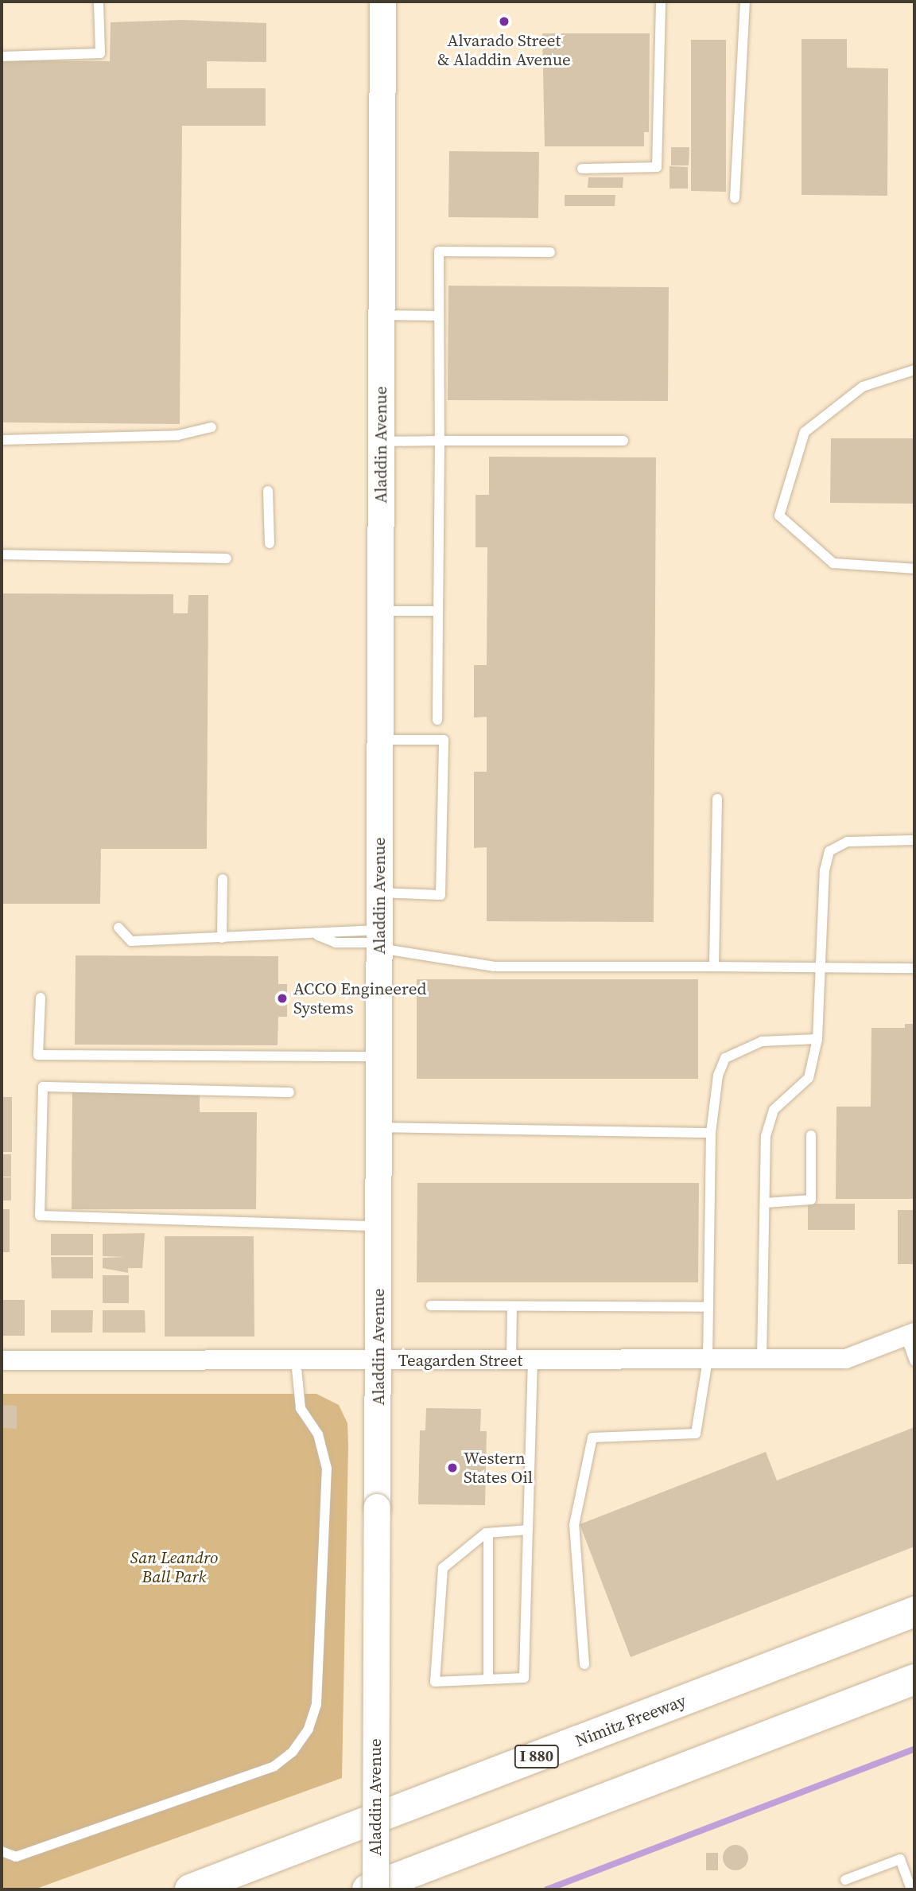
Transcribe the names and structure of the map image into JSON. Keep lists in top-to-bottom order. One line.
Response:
{"streets":{"highway":["Nimitz Freeway","I 880"],"street":["Aladdin Avenue","Teagarden Street"]},"crossings":[["Aladdin Avenue","Teagarden Street"]],"parks":["San Leandro Ball Park"],"places":["Alvarado Street & Aladdin Avenue","ACCO Engineered Systems","Western States Oil"]}
